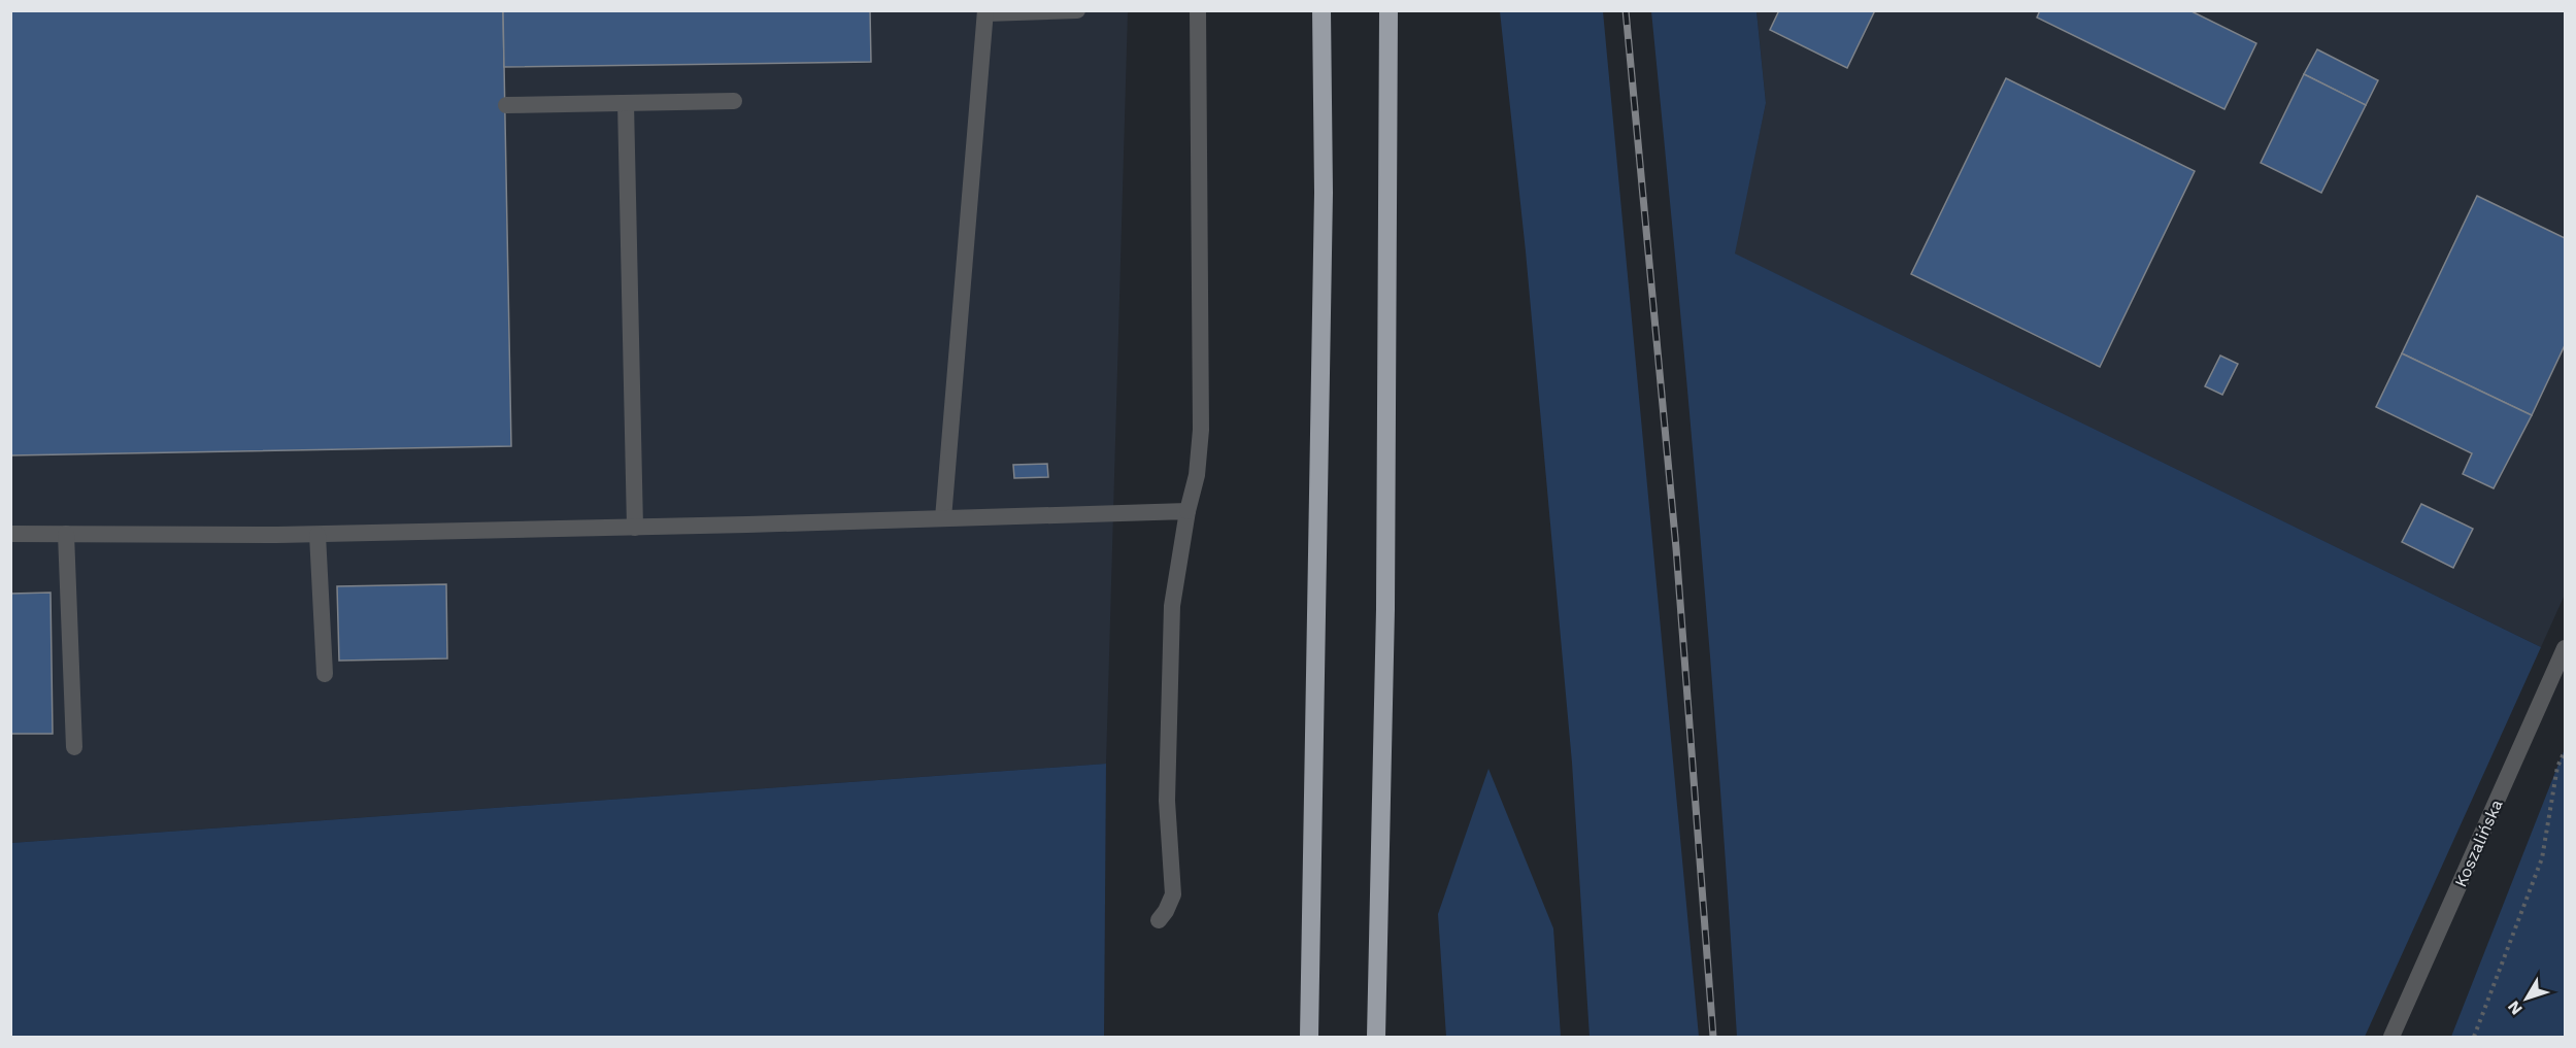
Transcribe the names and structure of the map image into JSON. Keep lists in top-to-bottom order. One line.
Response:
{"streets":{"street":["Koszalińska"]},"north":"bottom left"}
